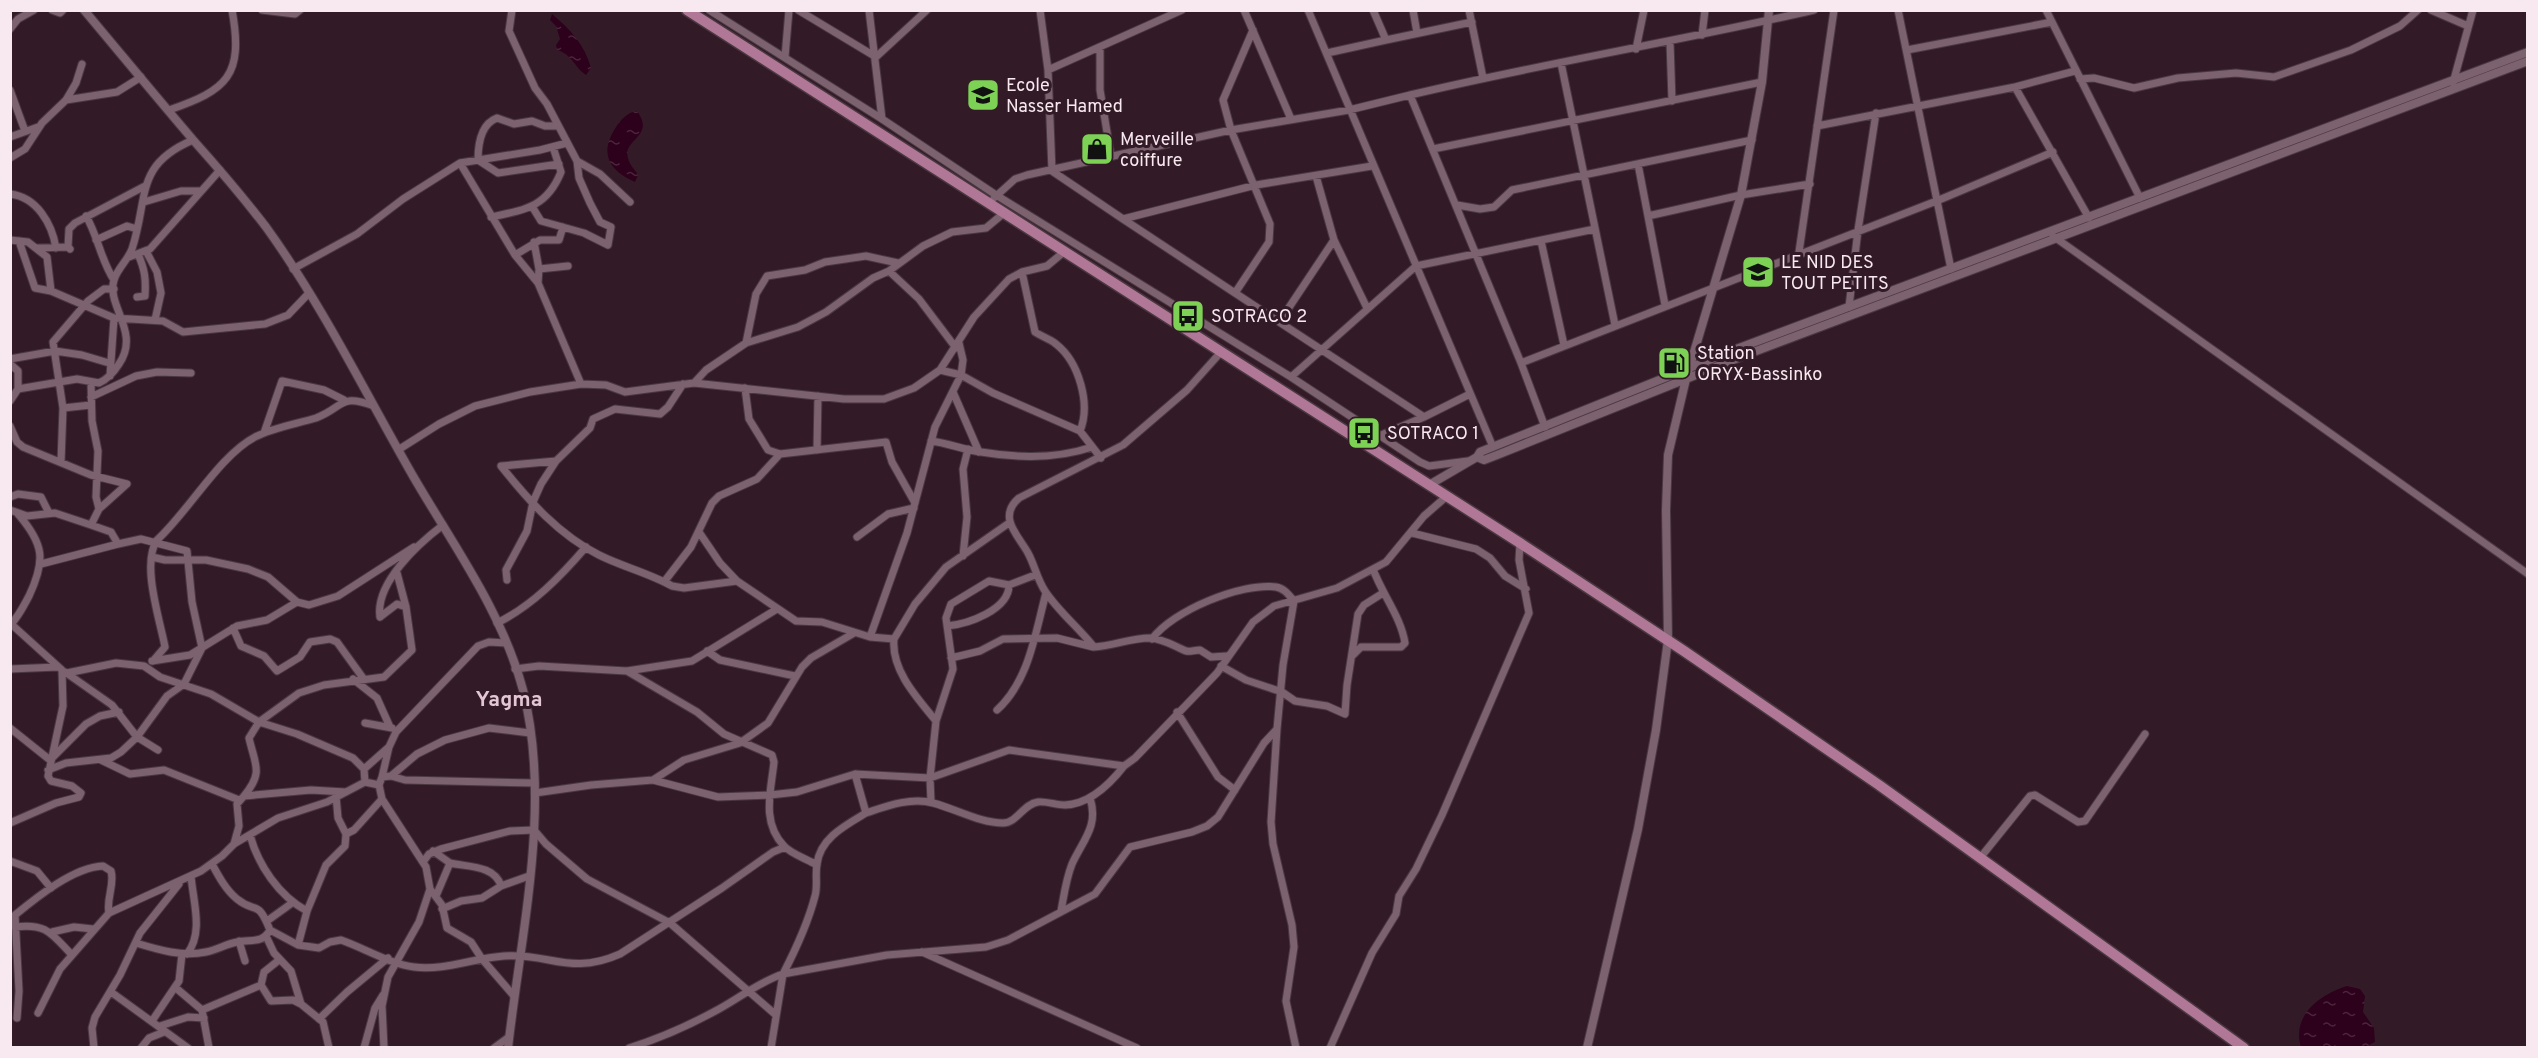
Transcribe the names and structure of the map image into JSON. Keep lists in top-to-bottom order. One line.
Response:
{"districts":["Yagma"],"places":{"school or university":["Ecole Nasser Hamed","LE NID DES TOUT PETITS"],"shop":["Merveille coiffure"],"bus stop":["SOTRACO 2","SOTRACO 1"],"fuel station":["Station ORYX-Bassinko"]}}
